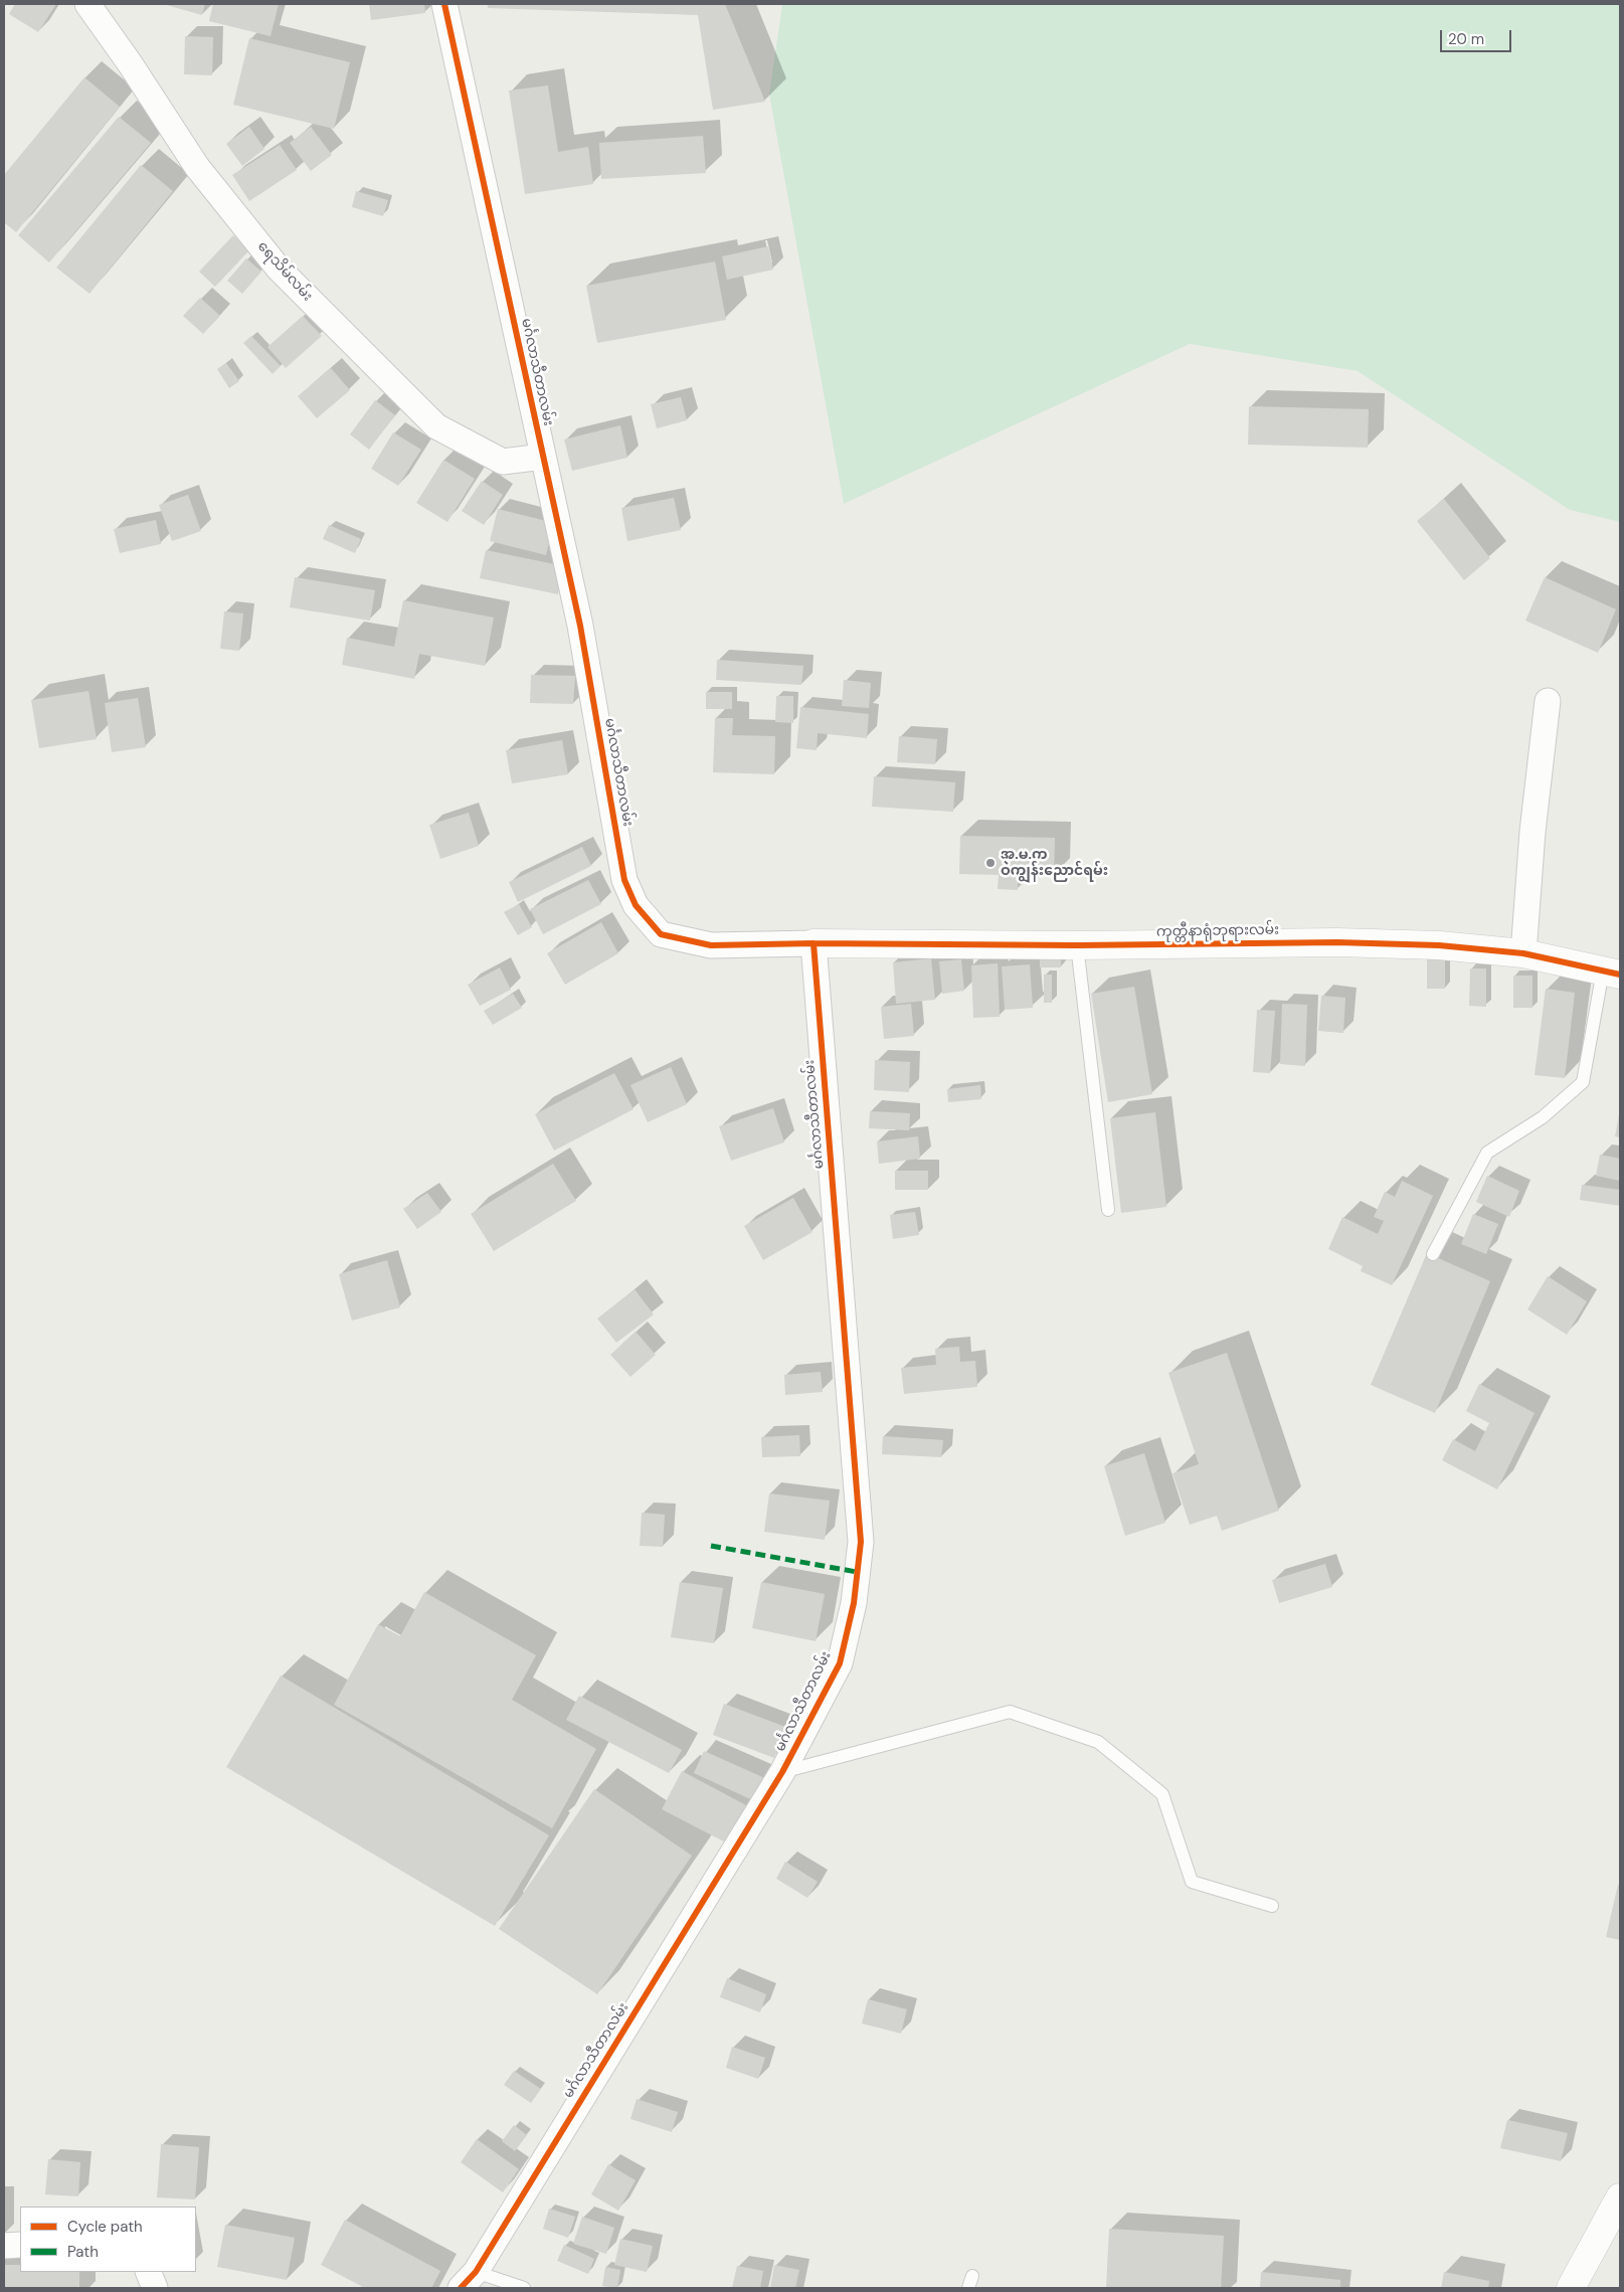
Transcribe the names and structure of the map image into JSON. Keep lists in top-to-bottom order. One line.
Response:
{"streets":{"street":["ရေသိမ်လမ်း","မင်္ဂလာသီတာလမ်း","ကုတ္တီနာရုံဘုရားလမ်း"]},"crossings":[["ရေသိမ်လမ်း","မင်္ဂလာသီတာလမ်း"],["မင်္ဂလာသီတာလမ်း","ကုတ္တီနာရုံဘုရားလမ်း"]],"places":["အ.မ.က ဝဲကျွန်းညောင်ရမ်း"],"legend":["Cycle path","Path"],"scale_bar":"20 m"}
